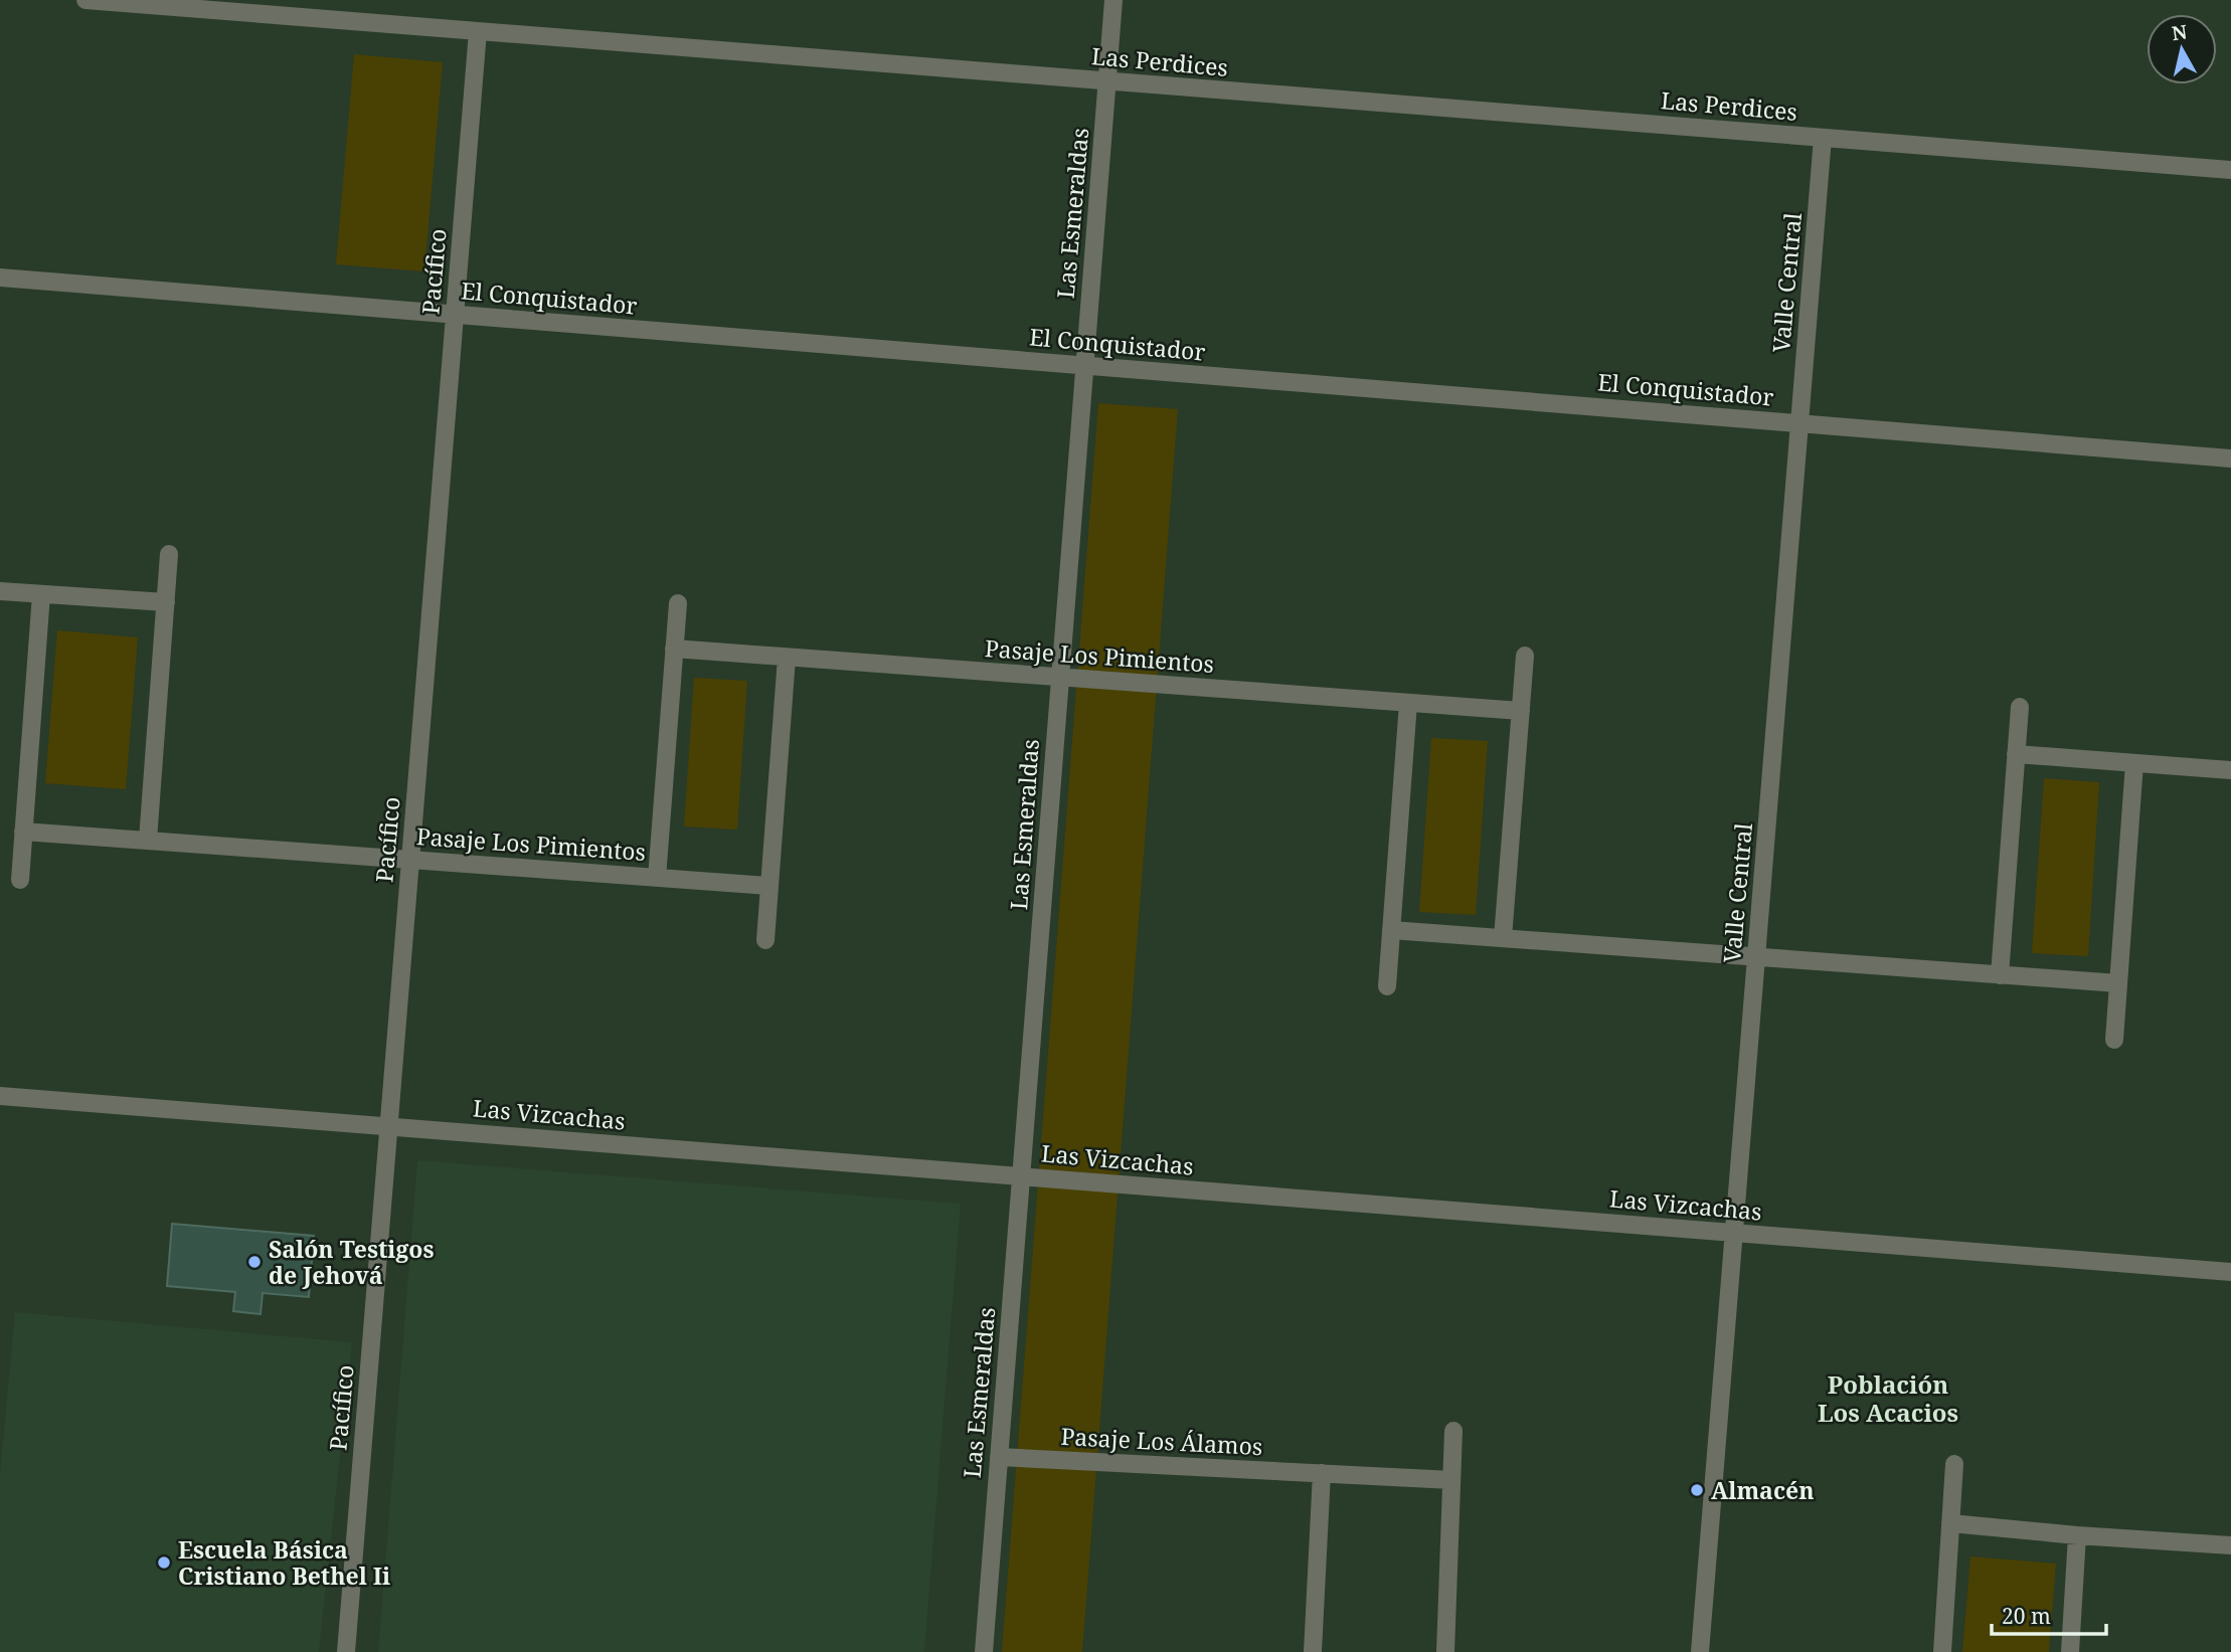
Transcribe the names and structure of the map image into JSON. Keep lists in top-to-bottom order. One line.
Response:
{"streets":{"street":["Las Perdices","Las Esmeraldas","Pacífico","Valle Central","El Conquistador","Pasaje Los Pimientos","Las Vizcachas","Pasaje Los Álamos"]},"crossings":[["Las Perdices","Las Esmeraldas"],["Las Perdices","Pacífico"],["Las Perdices","Valle Central"],["Las Esmeraldas","El Conquistador"],["Las Esmeraldas","Pasaje Los Pimientos"],["Las Esmeraldas","Las Vizcachas"],["Las Esmeraldas","Pasaje Los Álamos"],["Pacífico","El Conquistador"],["Pacífico","Pasaje Los Pimientos"],["Pacífico","Las Vizcachas"],["Valle Central","El Conquistador"],["Valle Central","Las Vizcachas"]],"districts":["Población Los Acacios"],"places":["Salón Testigos de Jehová","Almacén","Escuela Básica Cristiano Bethel Ii"],"scale_bar":"20 m","north":"top"}
